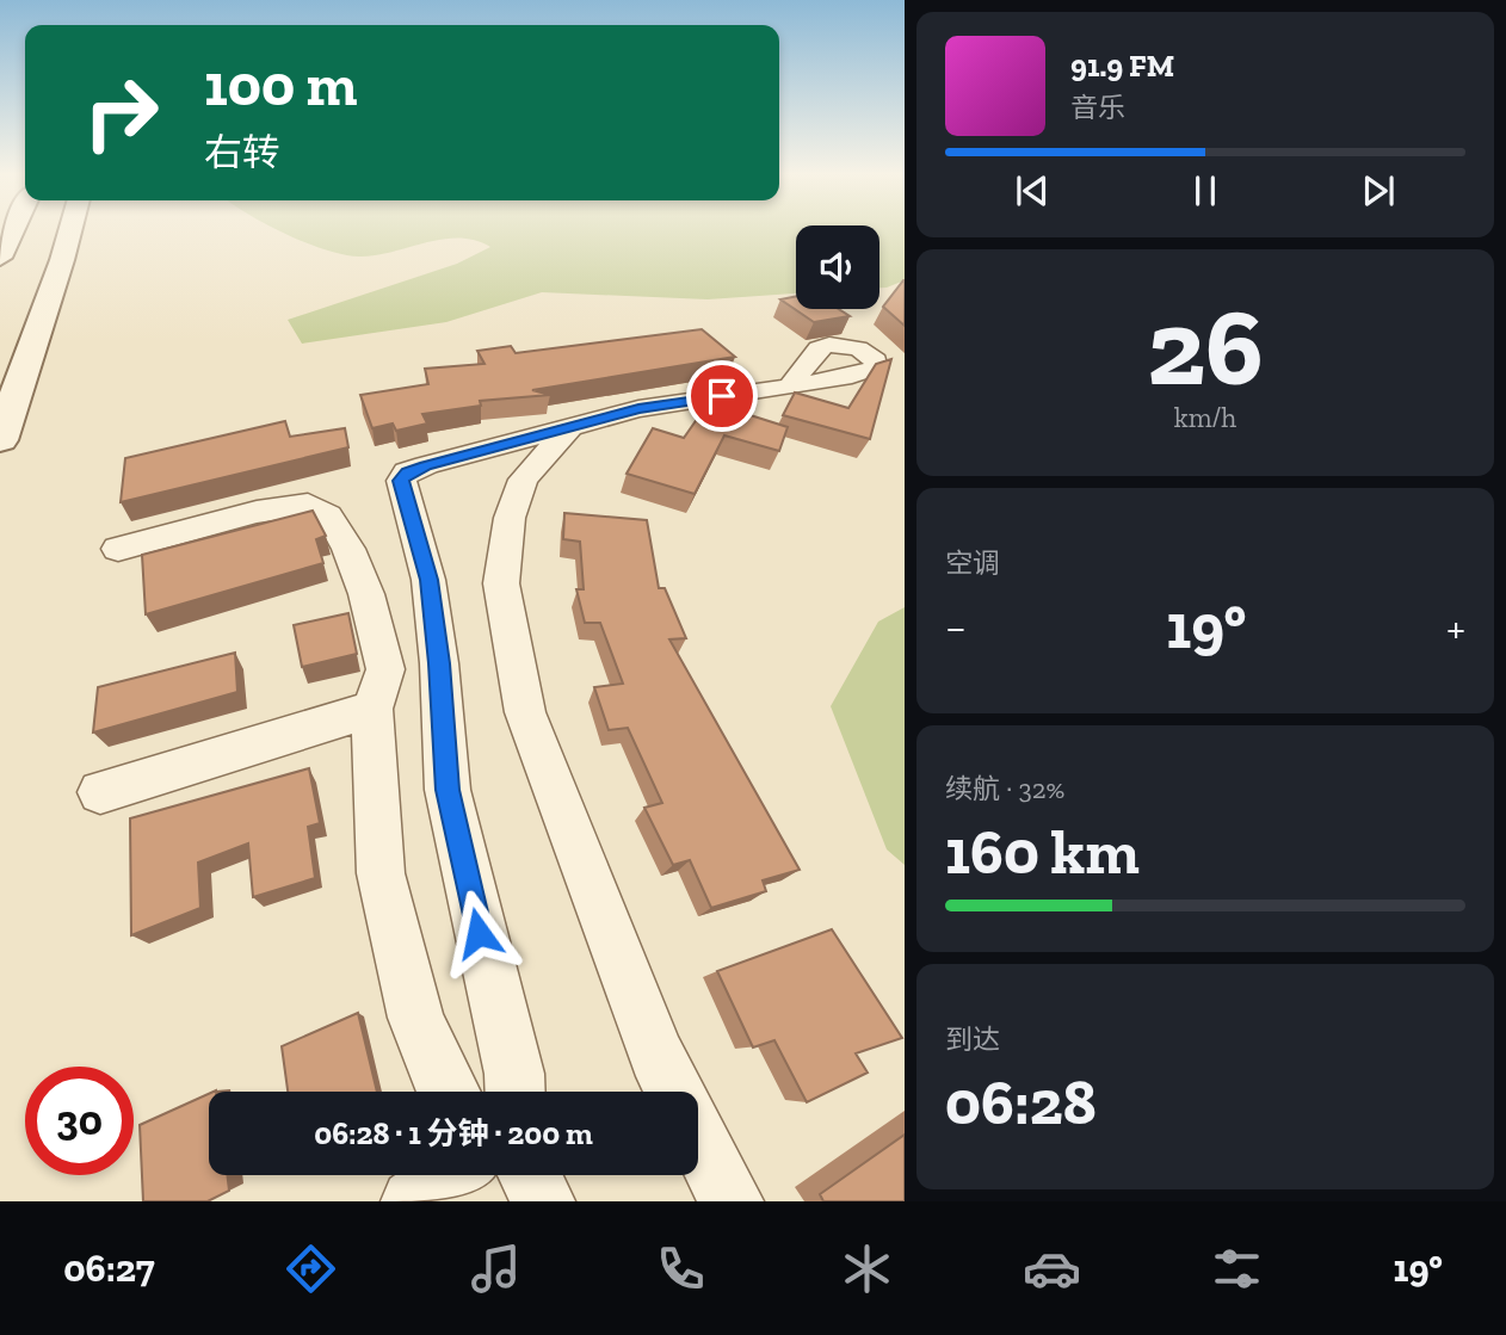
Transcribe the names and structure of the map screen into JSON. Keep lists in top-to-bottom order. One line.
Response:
{"page":{"turn":["100 m","右转"],"song":["91.9 FM","音乐"],"tile":[["26","km/h"],"空调",["续航 · 32%","160 km"],["到达","06:28"]],"heat":["−","19°","+"],"limit":"30","trip":"06:28 · 1 分钟 · 200 m","tabs":["06:27","19°"]}}
